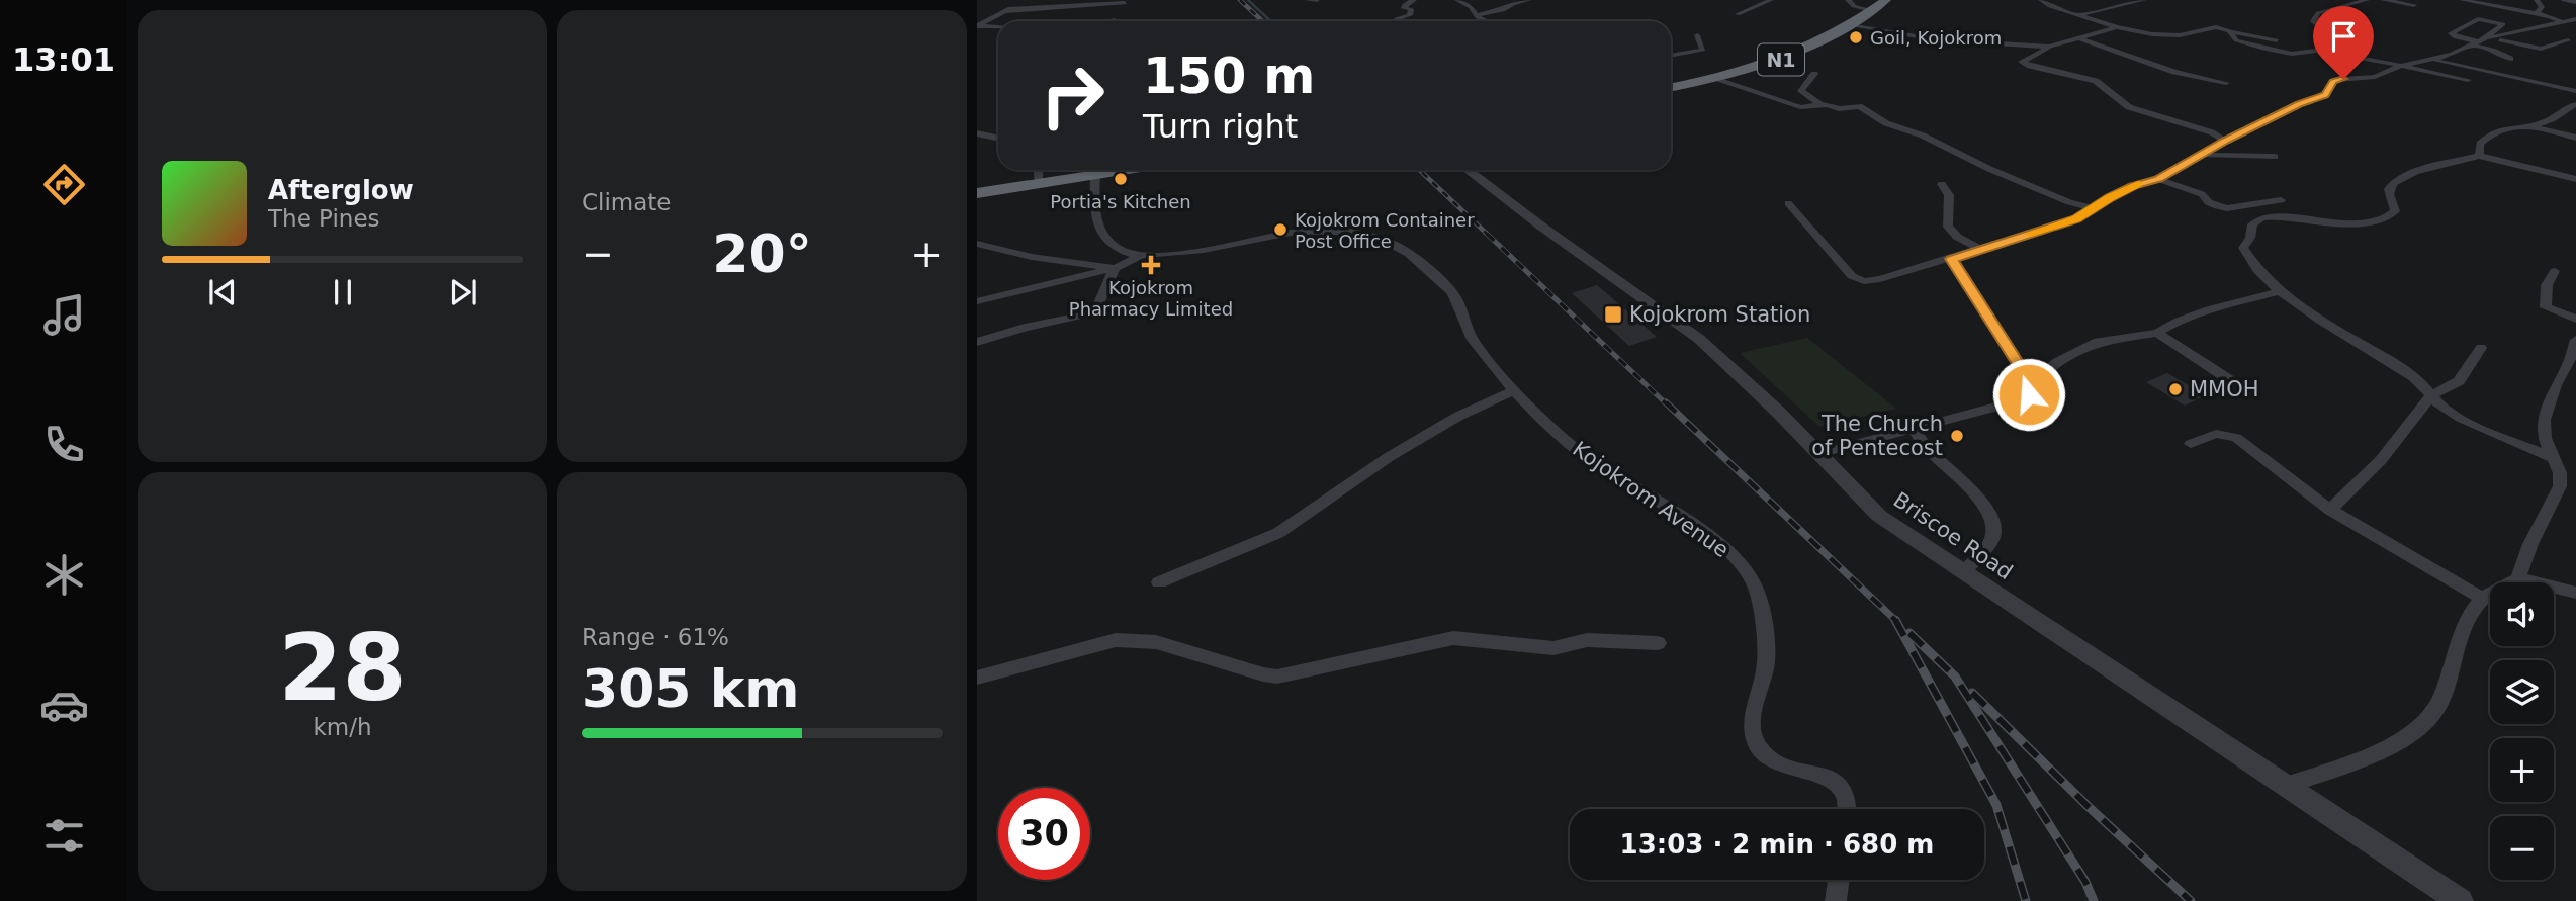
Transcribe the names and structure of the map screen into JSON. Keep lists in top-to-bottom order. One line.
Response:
{"streets":{"highway":["N1"],"street":["Kojokrom Avenue","Briscoe Road"]},"places":{"other":["Goil, Kojokrom","Portia's Kitchen","Kojokrom Container Post Office","MMOH","The Church of Pentecost"],"health":["Kojokrom Pharmacy Limited"],"transit":["Kojokrom Station"]},"page":{"tabs":"13:01","tile":["Climate",["28","km/h"],["Range · 61%","305 km"]],"turn":["150 m","Turn right"],"song":["Afterglow","The Pines"],"heat":["−","20°","+"],"map_buttons":["+","−"],"limit":"30","trip":"13:03 · 2 min · 680 m"}}
